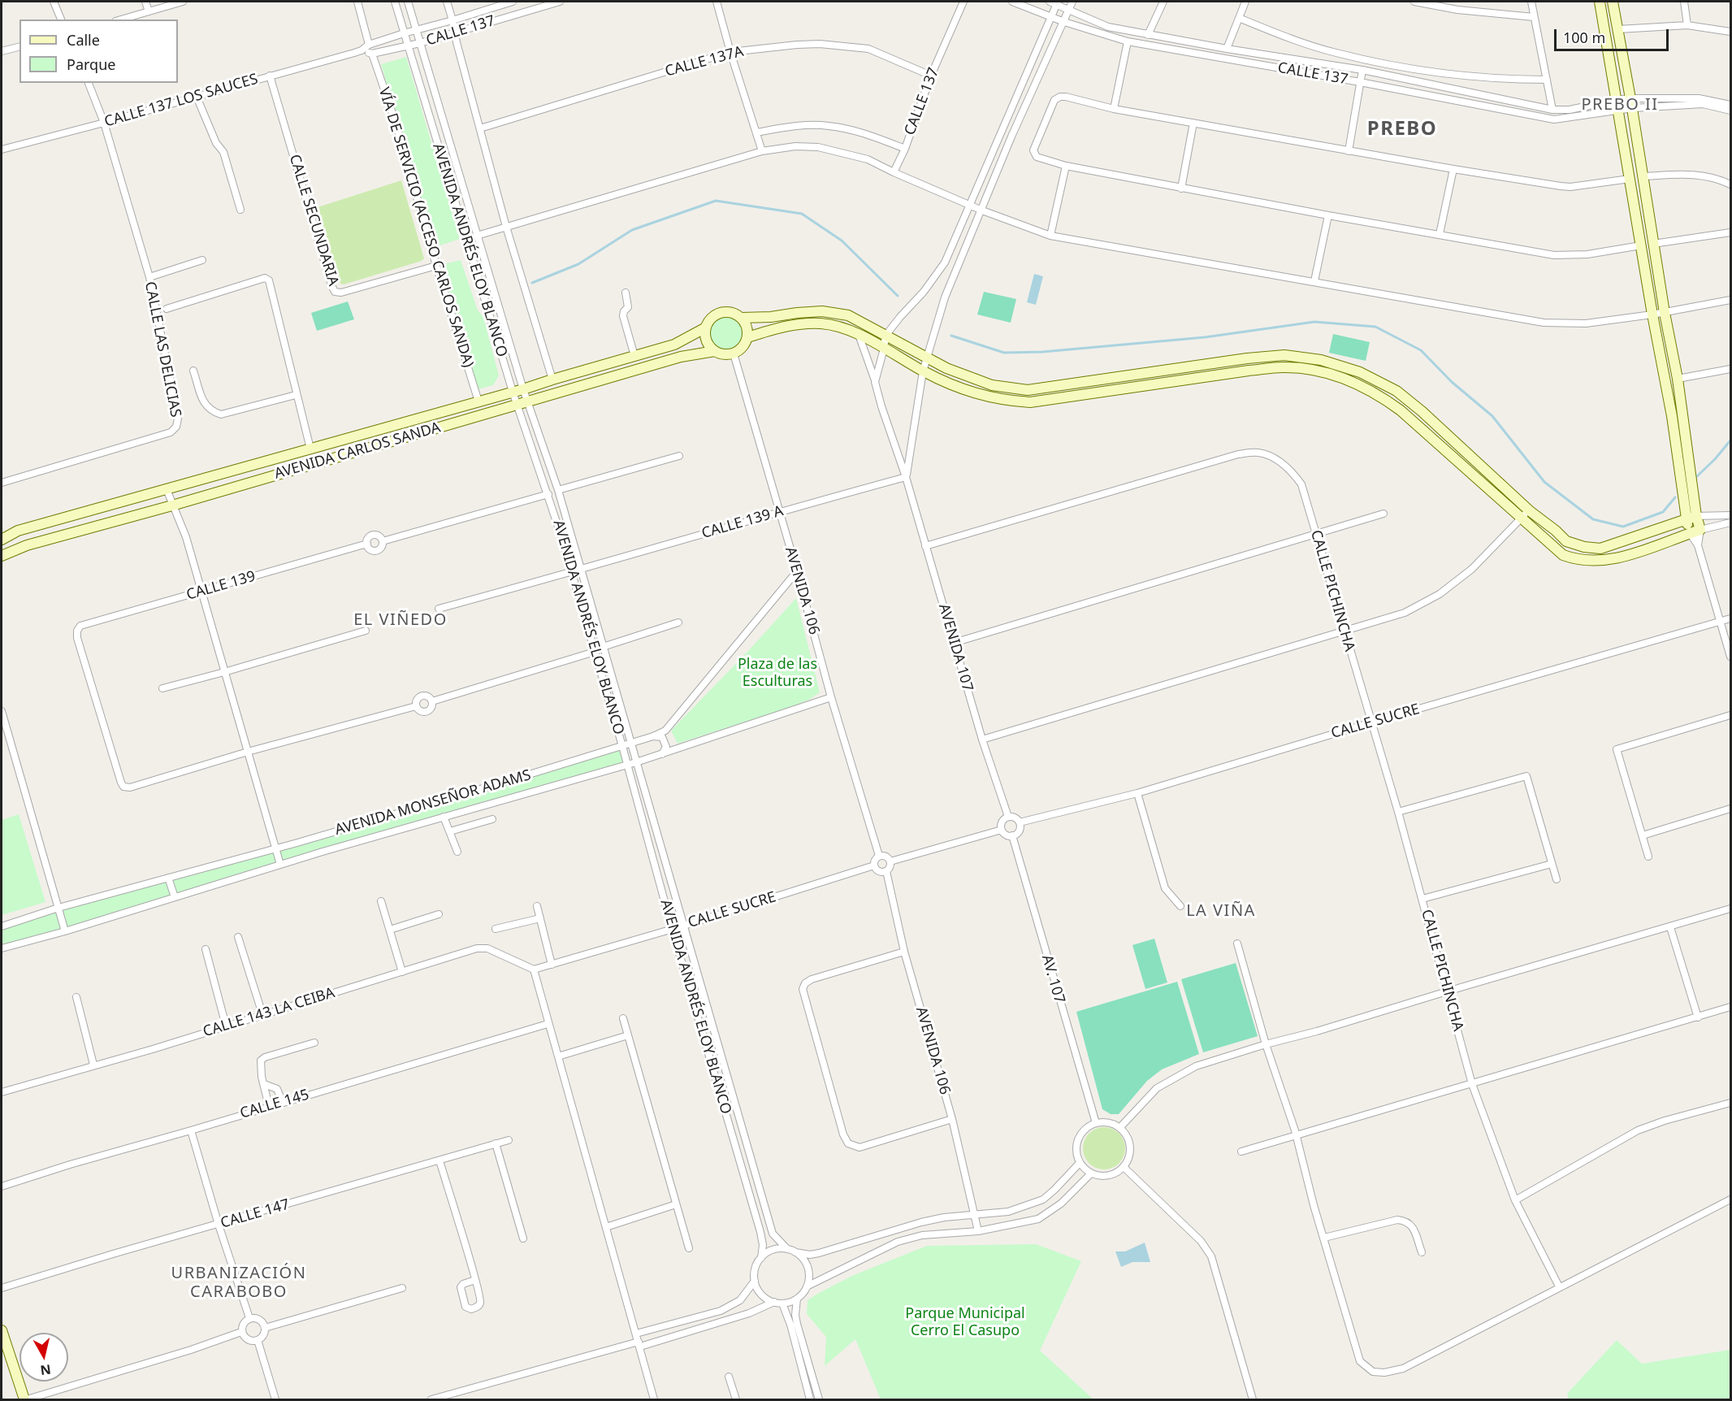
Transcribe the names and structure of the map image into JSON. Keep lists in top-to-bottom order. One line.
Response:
{"streets":{"street":["CALLE 137","CALLE 137A","CALLE 137 LOS SAUCES","CALLE SECUNDARIA","VÍA DE SERVICIO (ACCESO CARLOS SANDA)","AVENIDA ANDRÉS ELOY BLANCO","CALLE LAS DELICIAS","AVENIDA CARLOS SANDA","CALLE 139 A","CALLE 139","AVENIDA 106","CALLE PICHINCHA","AVENIDA 107","CALLE SUCRE","AVENIDA MONSEÑOR ADAMS","AV. 107","CALLE 143 LA CEIBA","CALLE 145","CALLE 147"]},"crossings":[["CALLE 137","CALLE 137A"],["CALLE 137","CALLE 137 LOS SAUCES"],["CALLE 137","VÍA DE SERVICIO (ACCESO CARLOS SANDA)"],["CALLE 137","AVENIDA ANDRÉS ELOY BLANCO"],["CALLE 137 LOS SAUCES","CALLE SECUNDARIA"],["CALLE 137 LOS SAUCES","CALLE LAS DELICIAS"],["CALLE SECUNDARIA","VÍA DE SERVICIO (ACCESO CARLOS SANDA)"],["VÍA DE SERVICIO (ACCESO CARLOS SANDA)","AVENIDA CARLOS SANDA"],["AVENIDA ANDRÉS ELOY BLANCO","AVENIDA CARLOS SANDA"],["AVENIDA ANDRÉS ELOY BLANCO","CALLE 139 A"],["AVENIDA ANDRÉS ELOY BLANCO","CALLE 139"],["AVENIDA ANDRÉS ELOY BLANCO","CALLE SUCRE"],["AVENIDA ANDRÉS ELOY BLANCO","AVENIDA MONSEÑOR ADAMS"],["AVENIDA CARLOS SANDA","AVENIDA 106"],["CALLE 139 A","AVENIDA 106"],["CALLE 139 A","AVENIDA 107"],["AVENIDA 106","CALLE SUCRE"],["AVENIDA 106","AVENIDA MONSEÑOR ADAMS"],["CALLE PICHINCHA","AVENIDA 107"],["CALLE PICHINCHA","CALLE SUCRE"],["AVENIDA 107","CALLE SUCRE"],["AVENIDA 107","AV. 107"],["CALLE SUCRE","AV. 107"],["CALLE SUCRE","CALLE 143 LA CEIBA"]],"districts":["PREBO II","PREBO","EL VIÑEDO","LA VIÑA","URBANIZACIÓN CARABOBO"],"parks":["Plaza de las Esculturas","Parque Municipal Cerro El Casupo"],"legend":["Calle","Parque"],"scale_bar":"100 m","north":"bottom"}
